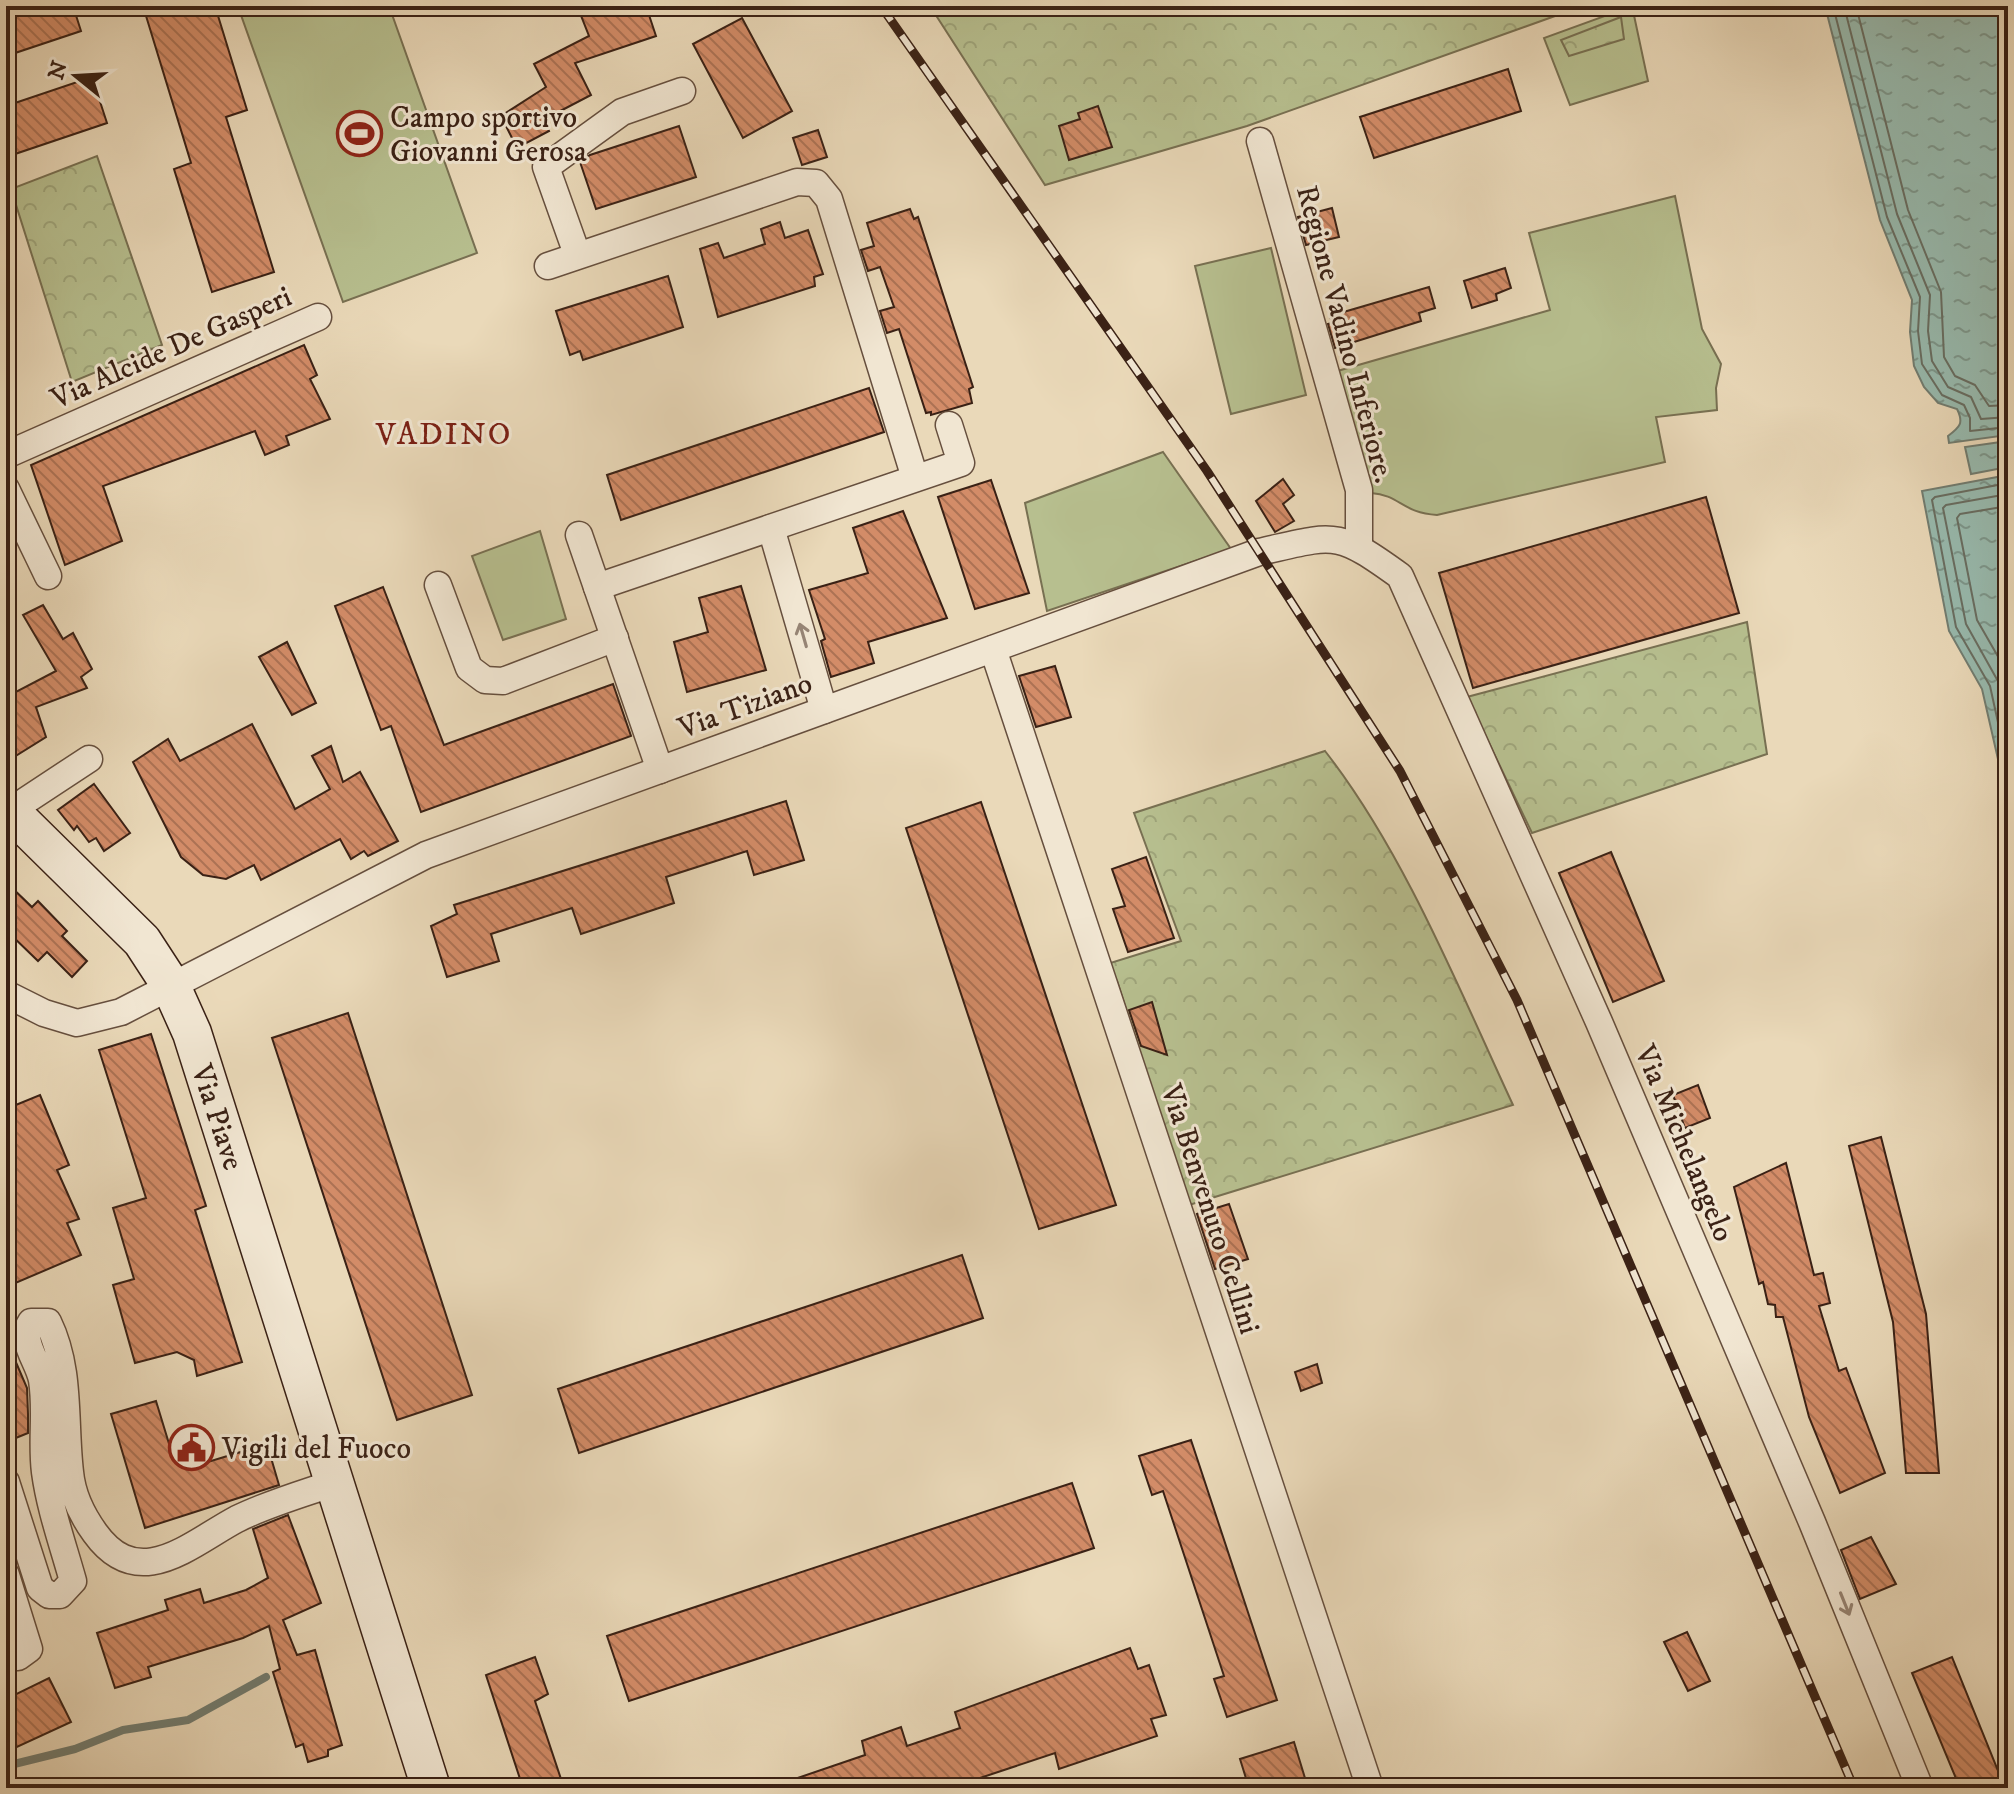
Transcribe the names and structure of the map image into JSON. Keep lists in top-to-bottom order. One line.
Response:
{"streets":{"main road":["Via Piave"],"street":["Regione Vadino Inferiore.","Via Alcide De Gasperi","Via Tiziano","Via Michelangelo","Via Benvenuto Cellini"]},"crossings":[["Regione Vadino Inferiore.","Via Tiziano"],["Regione Vadino Inferiore.","Via Michelangelo"],["Via Tiziano","Via Piave"],["Via Tiziano","Via Michelangelo"],["Via Tiziano","Via Benvenuto Cellini"]],"one_way":["Via Michelangelo"],"districts":["VADINO"],"places":{"sports":["Campo sportivo Giovanni Gerosa"],"public building":["Vigili del Fuoco"]},"north":"left"}
